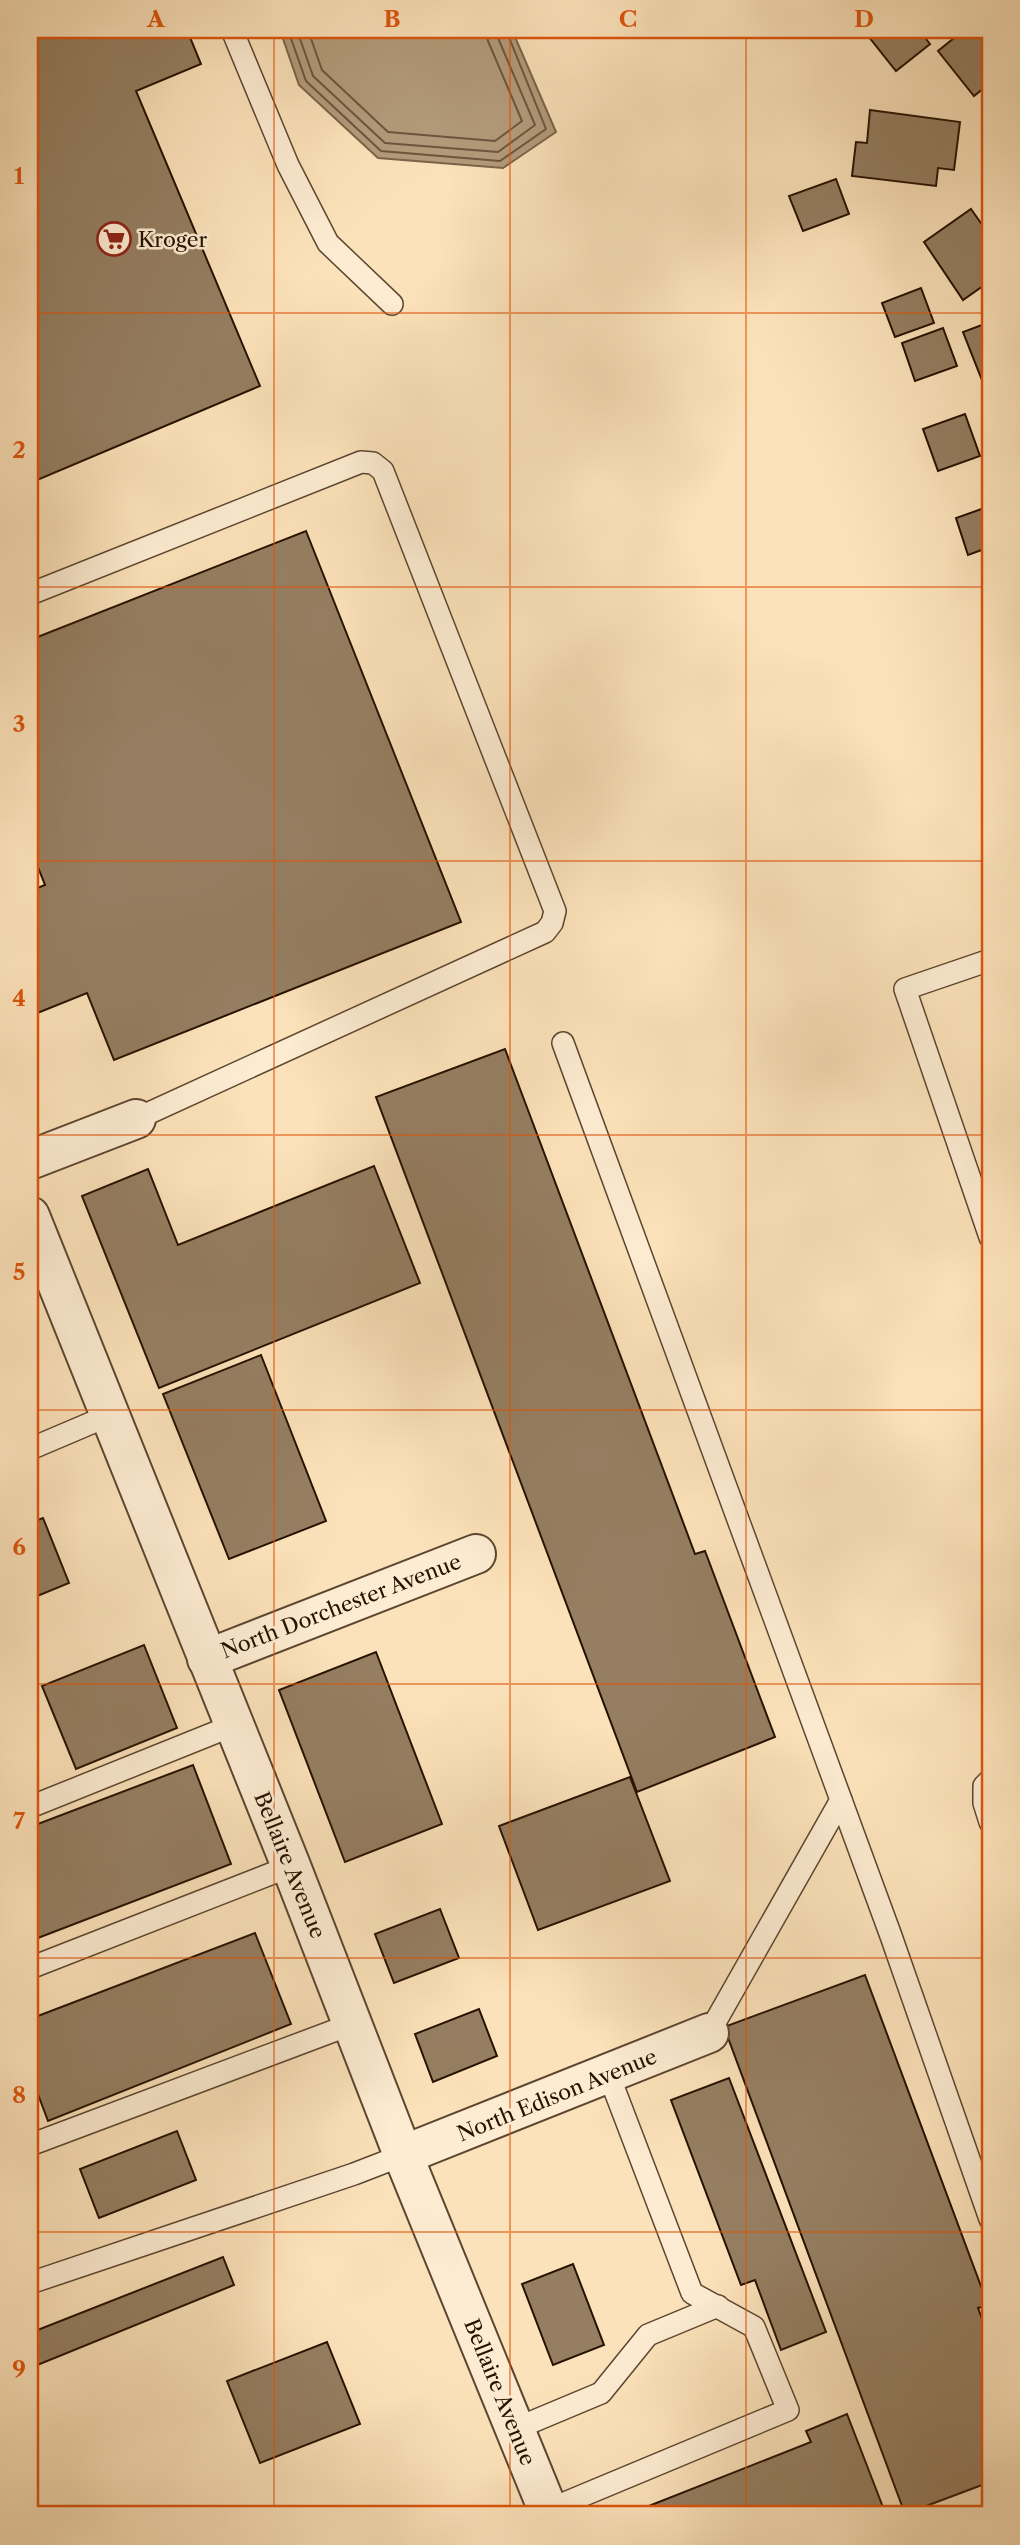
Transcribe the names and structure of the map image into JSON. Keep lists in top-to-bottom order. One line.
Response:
{"streets":{"street":["North Dorchester Avenue","Bellaire Avenue","North Edison Avenue"]},"crossings":[["North Dorchester Avenue","Bellaire Avenue"],["Bellaire Avenue","North Edison Avenue"]],"places":{"supermarket":["Kroger"]},"grid":{"columns":["A","B","C","D"],"rows":["1","2","3","4","5","6","7","8","9"]}}
